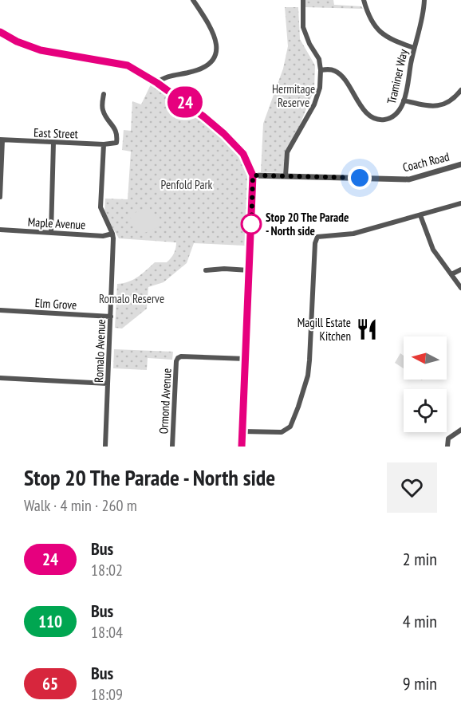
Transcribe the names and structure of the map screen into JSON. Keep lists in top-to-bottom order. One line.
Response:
{"streets":{"street":["Traminer Way","East Street","Coach Road","Maple Avenue","Elm Grove","Romalo Avenue","Ormond Avenue"]},"crossings":[["East Street","Romalo Avenue"],["Maple Avenue","Romalo Avenue"],["Elm Grove","Romalo Avenue"]],"parks":["Hermitage Reserve","Penfold Park","Romalo Reserve"],"places":{"other":["Stop 20 The Parade - North side"],"restaurant":["Magill Estate Kitchen"]},"lines":["bus line 24"],"north":"left","page":{"on_map":"24","heading":["Stop 20 The Parade - North side","Walk · 4 min · 260 m"],"list":[{"mark":"24","name":"Bus","note":"18:02","value":"2 min"},{"mark":"110","name":"Bus","note":"18:04","value":"4 min"},{"mark":"65","name":"Bus","note":"18:09","value":"9 min"}]}}
